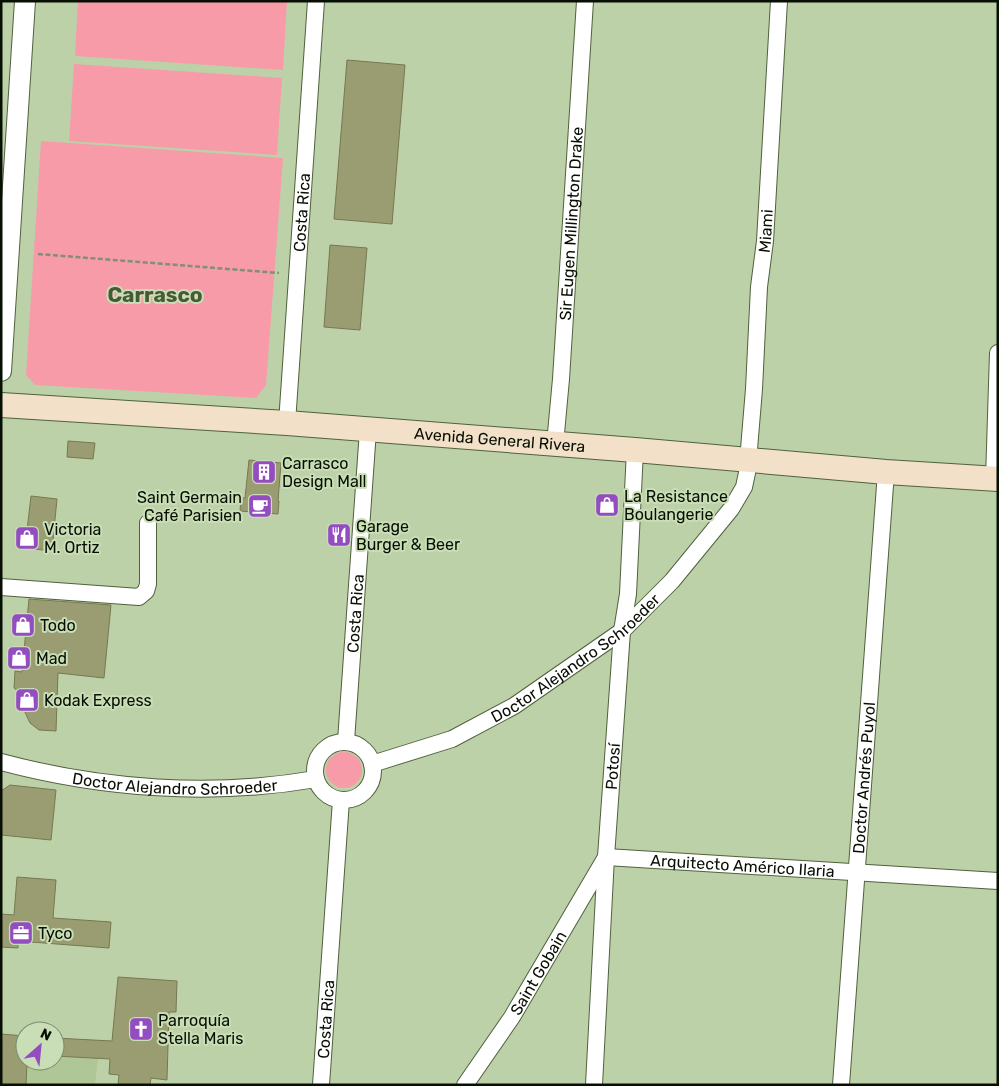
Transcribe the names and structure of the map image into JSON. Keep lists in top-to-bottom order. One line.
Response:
{"streets":{"main road":["Avenida General Rivera"],"street":["Costa Rica","Sir Eugen Millington Drake","Miami","Doctor Alejandro Schroeder","Potosí","Doctor Andrés Puyol","Arquitecto Américo Ilaria","Saint Gobain"]},"crossings":[["Costa Rica","Avenida General Rivera"],["Costa Rica","Doctor Alejandro Schroeder"],["Sir Eugen Millington Drake","Avenida General Rivera"],["Miami","Avenida General Rivera"],["Miami","Doctor Alejandro Schroeder"],["Avenida General Rivera","Doctor Alejandro Schroeder"],["Avenida General Rivera","Potosí"],["Avenida General Rivera","Doctor Andrés Puyol"],["Doctor Alejandro Schroeder","Potosí"],["Potosí","Arquitecto Américo Ilaria"],["Potosí","Saint Gobain"],["Doctor Andrés Puyol","Arquitecto Américo Ilaria"],["Arquitecto Américo Ilaria","Saint Gobain"]],"districts":["Carrasco"],"places":{"building":["Carrasco Design Mall"],"shop":["La Resistance Boulangerie","Victoria M. Ortiz","Todo","Mad","Kodak Express"],"cafe":["Saint Germain Café Parisien"],"restaurant":["Garage Burger & Beer"],"office":["Tyco"],"church":["Parroquía Stella Maris"]},"north":"top right"}
